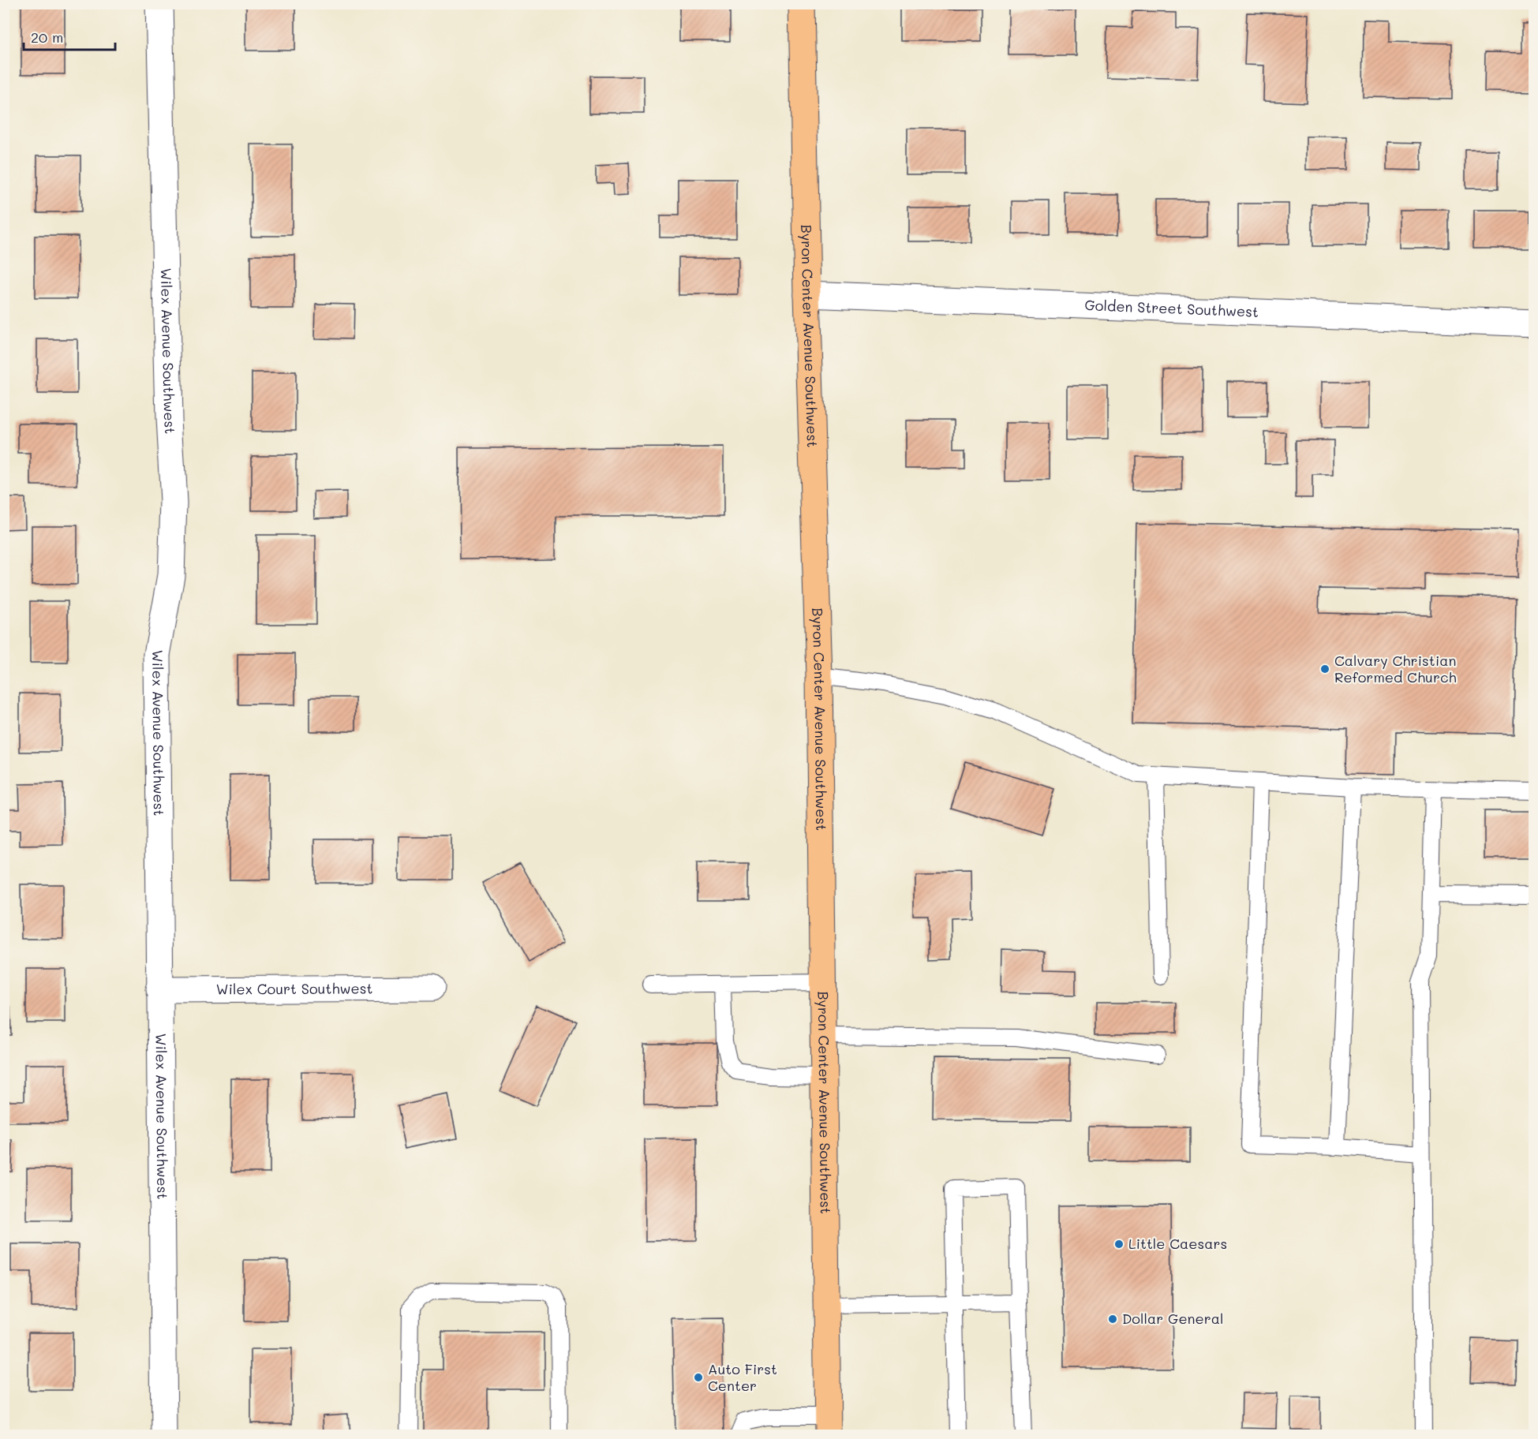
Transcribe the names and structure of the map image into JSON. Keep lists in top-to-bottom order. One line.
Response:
{"streets":{"main road":["Byron Center Avenue Southwest"],"street":["Golden Street Southwest","Wilex Avenue Southwest","Wilex Court Southwest"]},"crossings":[["Golden Street Southwest","Byron Center Avenue Southwest"],["Wilex Avenue Southwest","Wilex Court Southwest"]],"places":["Calvary Christian Reformed Church","Little Caesars","Dollar General","Auto First Center"],"scale_bar":"20 m"}
